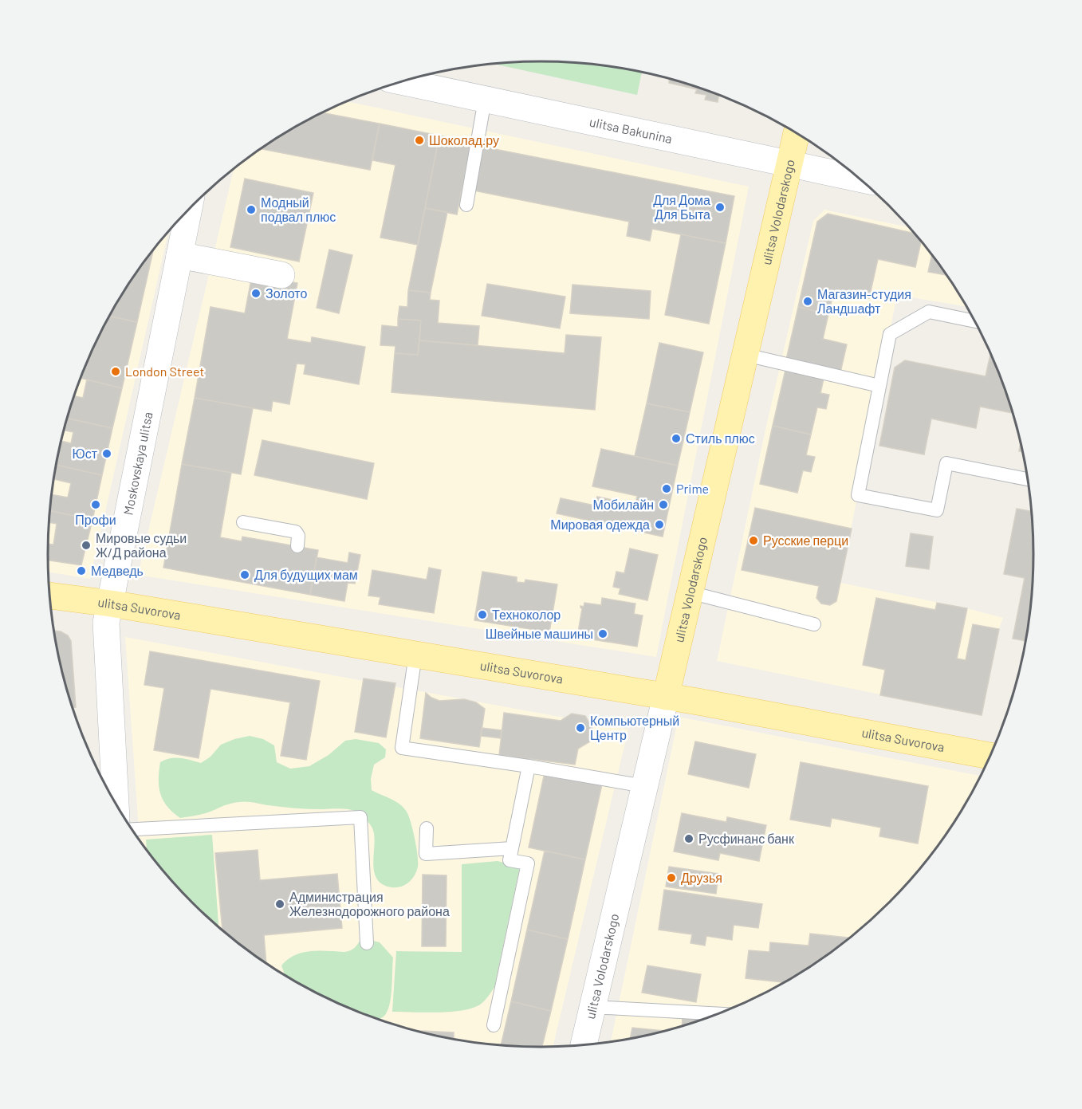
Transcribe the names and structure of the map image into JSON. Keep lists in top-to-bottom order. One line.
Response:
{"streets":{"main road":["ulitsa Bakunina","ulitsa Volodarskogo","Moskovskaya ulitsa","ulitsa Suvorova"]},"crossings":[["ulitsa Bakunina","ulitsa Volodarskogo"],["ulitsa Volodarskogo","ulitsa Suvorova"],["Moskovskaya ulitsa","ulitsa Suvorova"]],"places":["Шоколад.ру","Для Дома Для Быта","Модный подвал плюс","Золото","Магазин-студия Ландшафт","London Street","Стиль плюс","Юст","Prime","Профи","Мобилайн","Мировая одежда","Русские перци","Мировые судьи Ж/Д района","Медведь","Для будущих мам","Техноколор","Швейные машины","Компьютерный Центр","Русфинанс банк","Друзья","Администрация Железнодорожного района"]}
